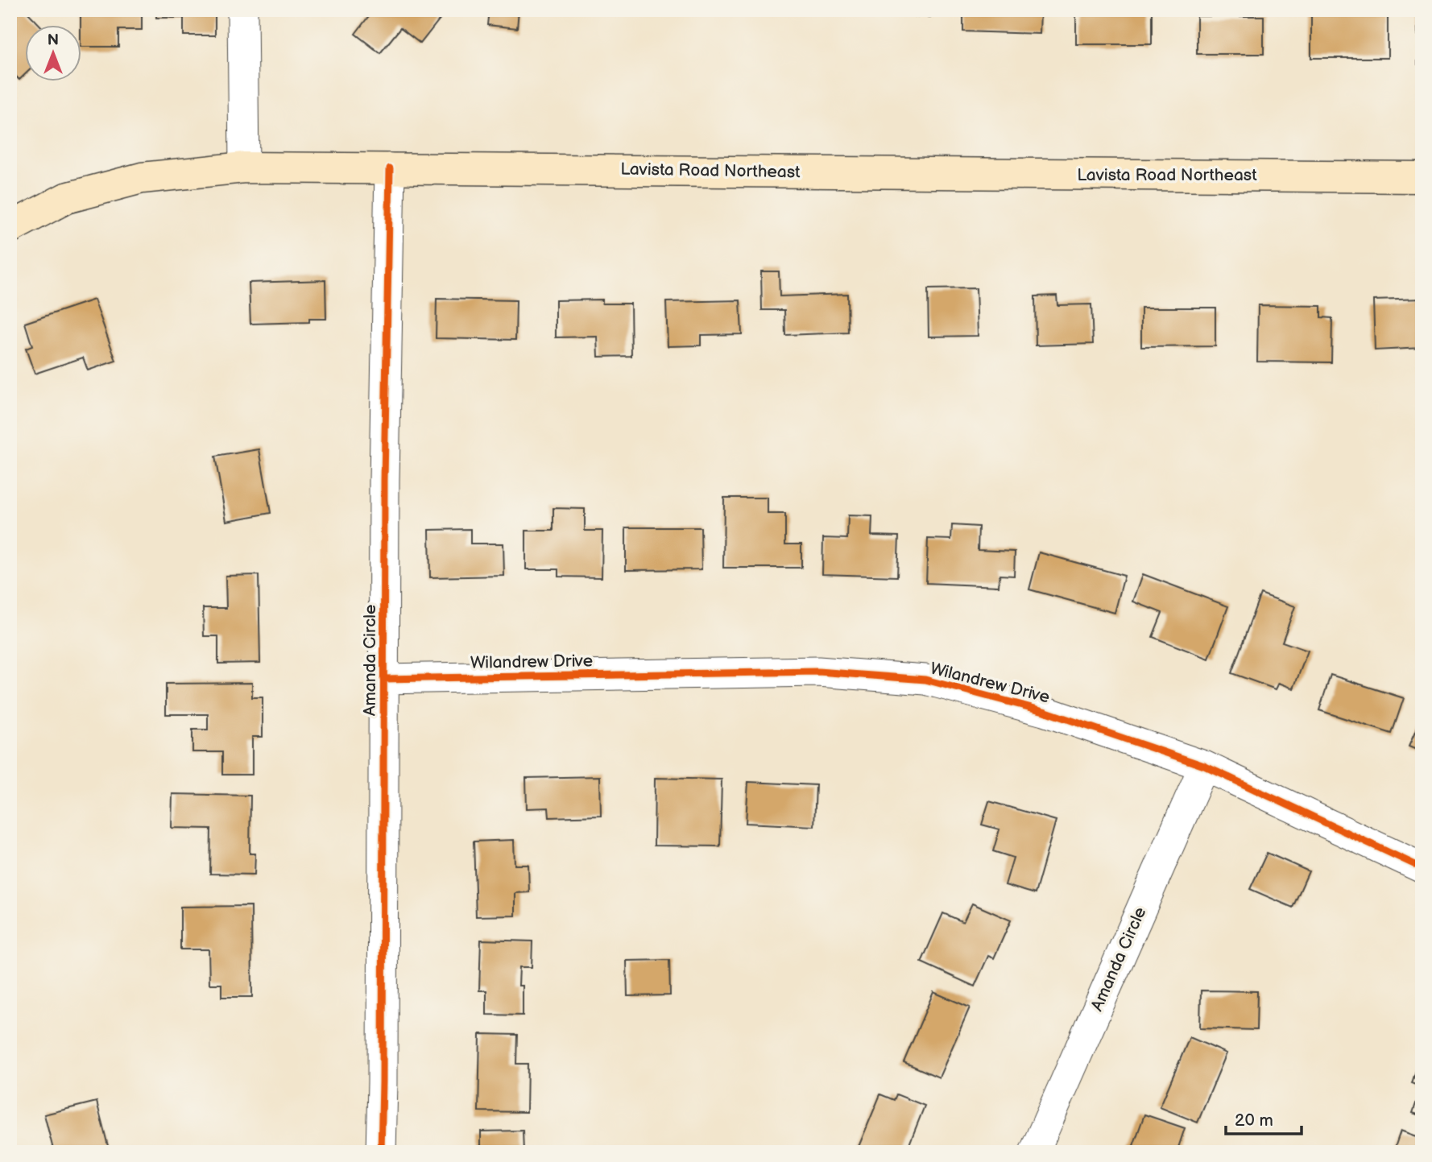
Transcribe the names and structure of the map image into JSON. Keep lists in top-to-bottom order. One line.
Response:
{"streets":{"main road":["Lavista Road Northeast"],"street":["Amanda Circle","Wilandrew Drive"]},"crossings":[["Lavista Road Northeast","Amanda Circle"],["Amanda Circle","Wilandrew Drive"]],"scale_bar":"20 m","north":"top"}
